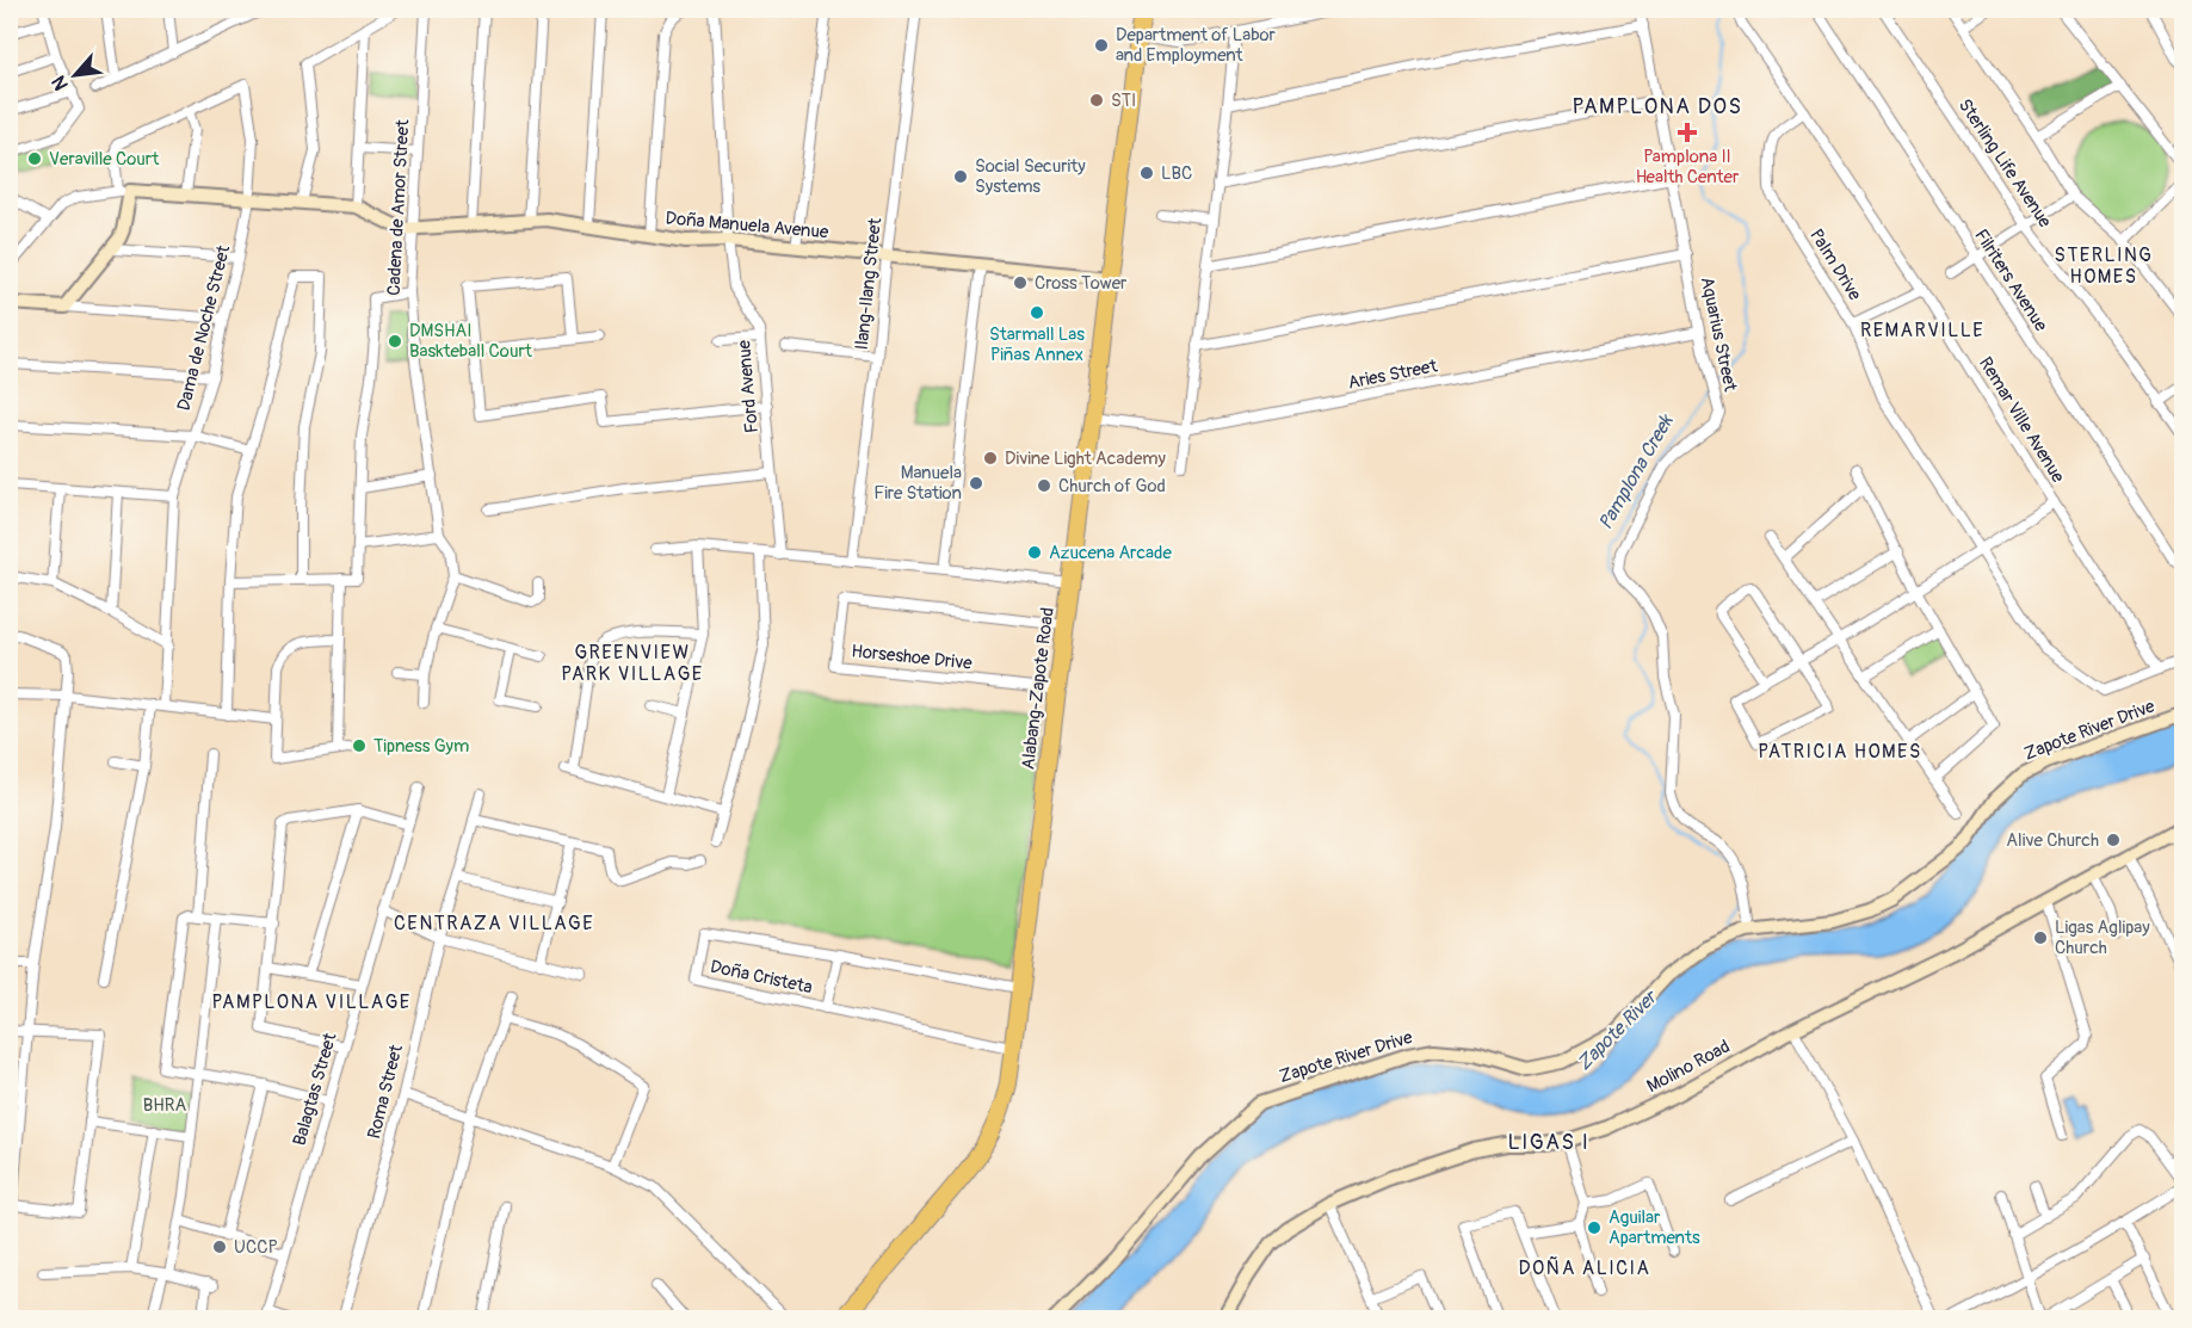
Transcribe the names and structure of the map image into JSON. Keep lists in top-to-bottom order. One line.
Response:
{"streets":{"highway":["Alabang-Zapote Road"],"main road":["Doña Manuela Avenue","Zapote River Drive","Molino Road"],"street":["Sterling Life Avenue","Cadena de Amor Street","Palm Drive","Filriters Avenue","Ilang-Ilang Street","Dama de Noche Street","Aquarius Street","Aries Street","Ford Avenue","Remar Ville Avenue","Horseshoe Drive","Doña Cristeta","Balagtas Street","Roma Street"]},"crossings":[["Cadena de Amor Street","Doña Manuela Avenue"],["Doña Manuela Avenue","Ilang-Ilang Street"],["Doña Manuela Avenue","Dama de Noche Street"],["Doña Manuela Avenue","Ford Avenue"],["Doña Manuela Avenue","Alabang-Zapote Road"],["Palm Drive","Remar Ville Avenue"],["Aquarius Street","Aries Street"],["Aquarius Street","Zapote River Drive"],["Aries Street","Alabang-Zapote Road"],["Horseshoe Drive","Alabang-Zapote Road"],["Alabang-Zapote Road","Doña Cristeta"]],"districts":["PAMPLONA DOS","STERLING HOMES","REMARVILLE","GREENVIEW PARK VILLAGE","PATRICIA HOMES","CENTRAZA VILLAGE","PAMPLONA VILLAGE","LIGAS I","DOÑA ALICIA"],"water":["Pamplona Creek","Zapote River"],"parks":["BHRA"],"places":{"other":["Department of Labor and Employment","STI","Veraville Court","LBC","Social Security Systems","Cross Tower","Starmall Las Piñas Annex","DMSHAI Baskteball Court","Divine Light Academy","Manuela Fire Station","Church of God","Azucena Arcade","Tipness Gym","Alive Church","Ligas Aglipay Church","Aguilar Apartments","UCCP"],"health":["Pamplona II Health Center"]},"north":"bottom left"}
